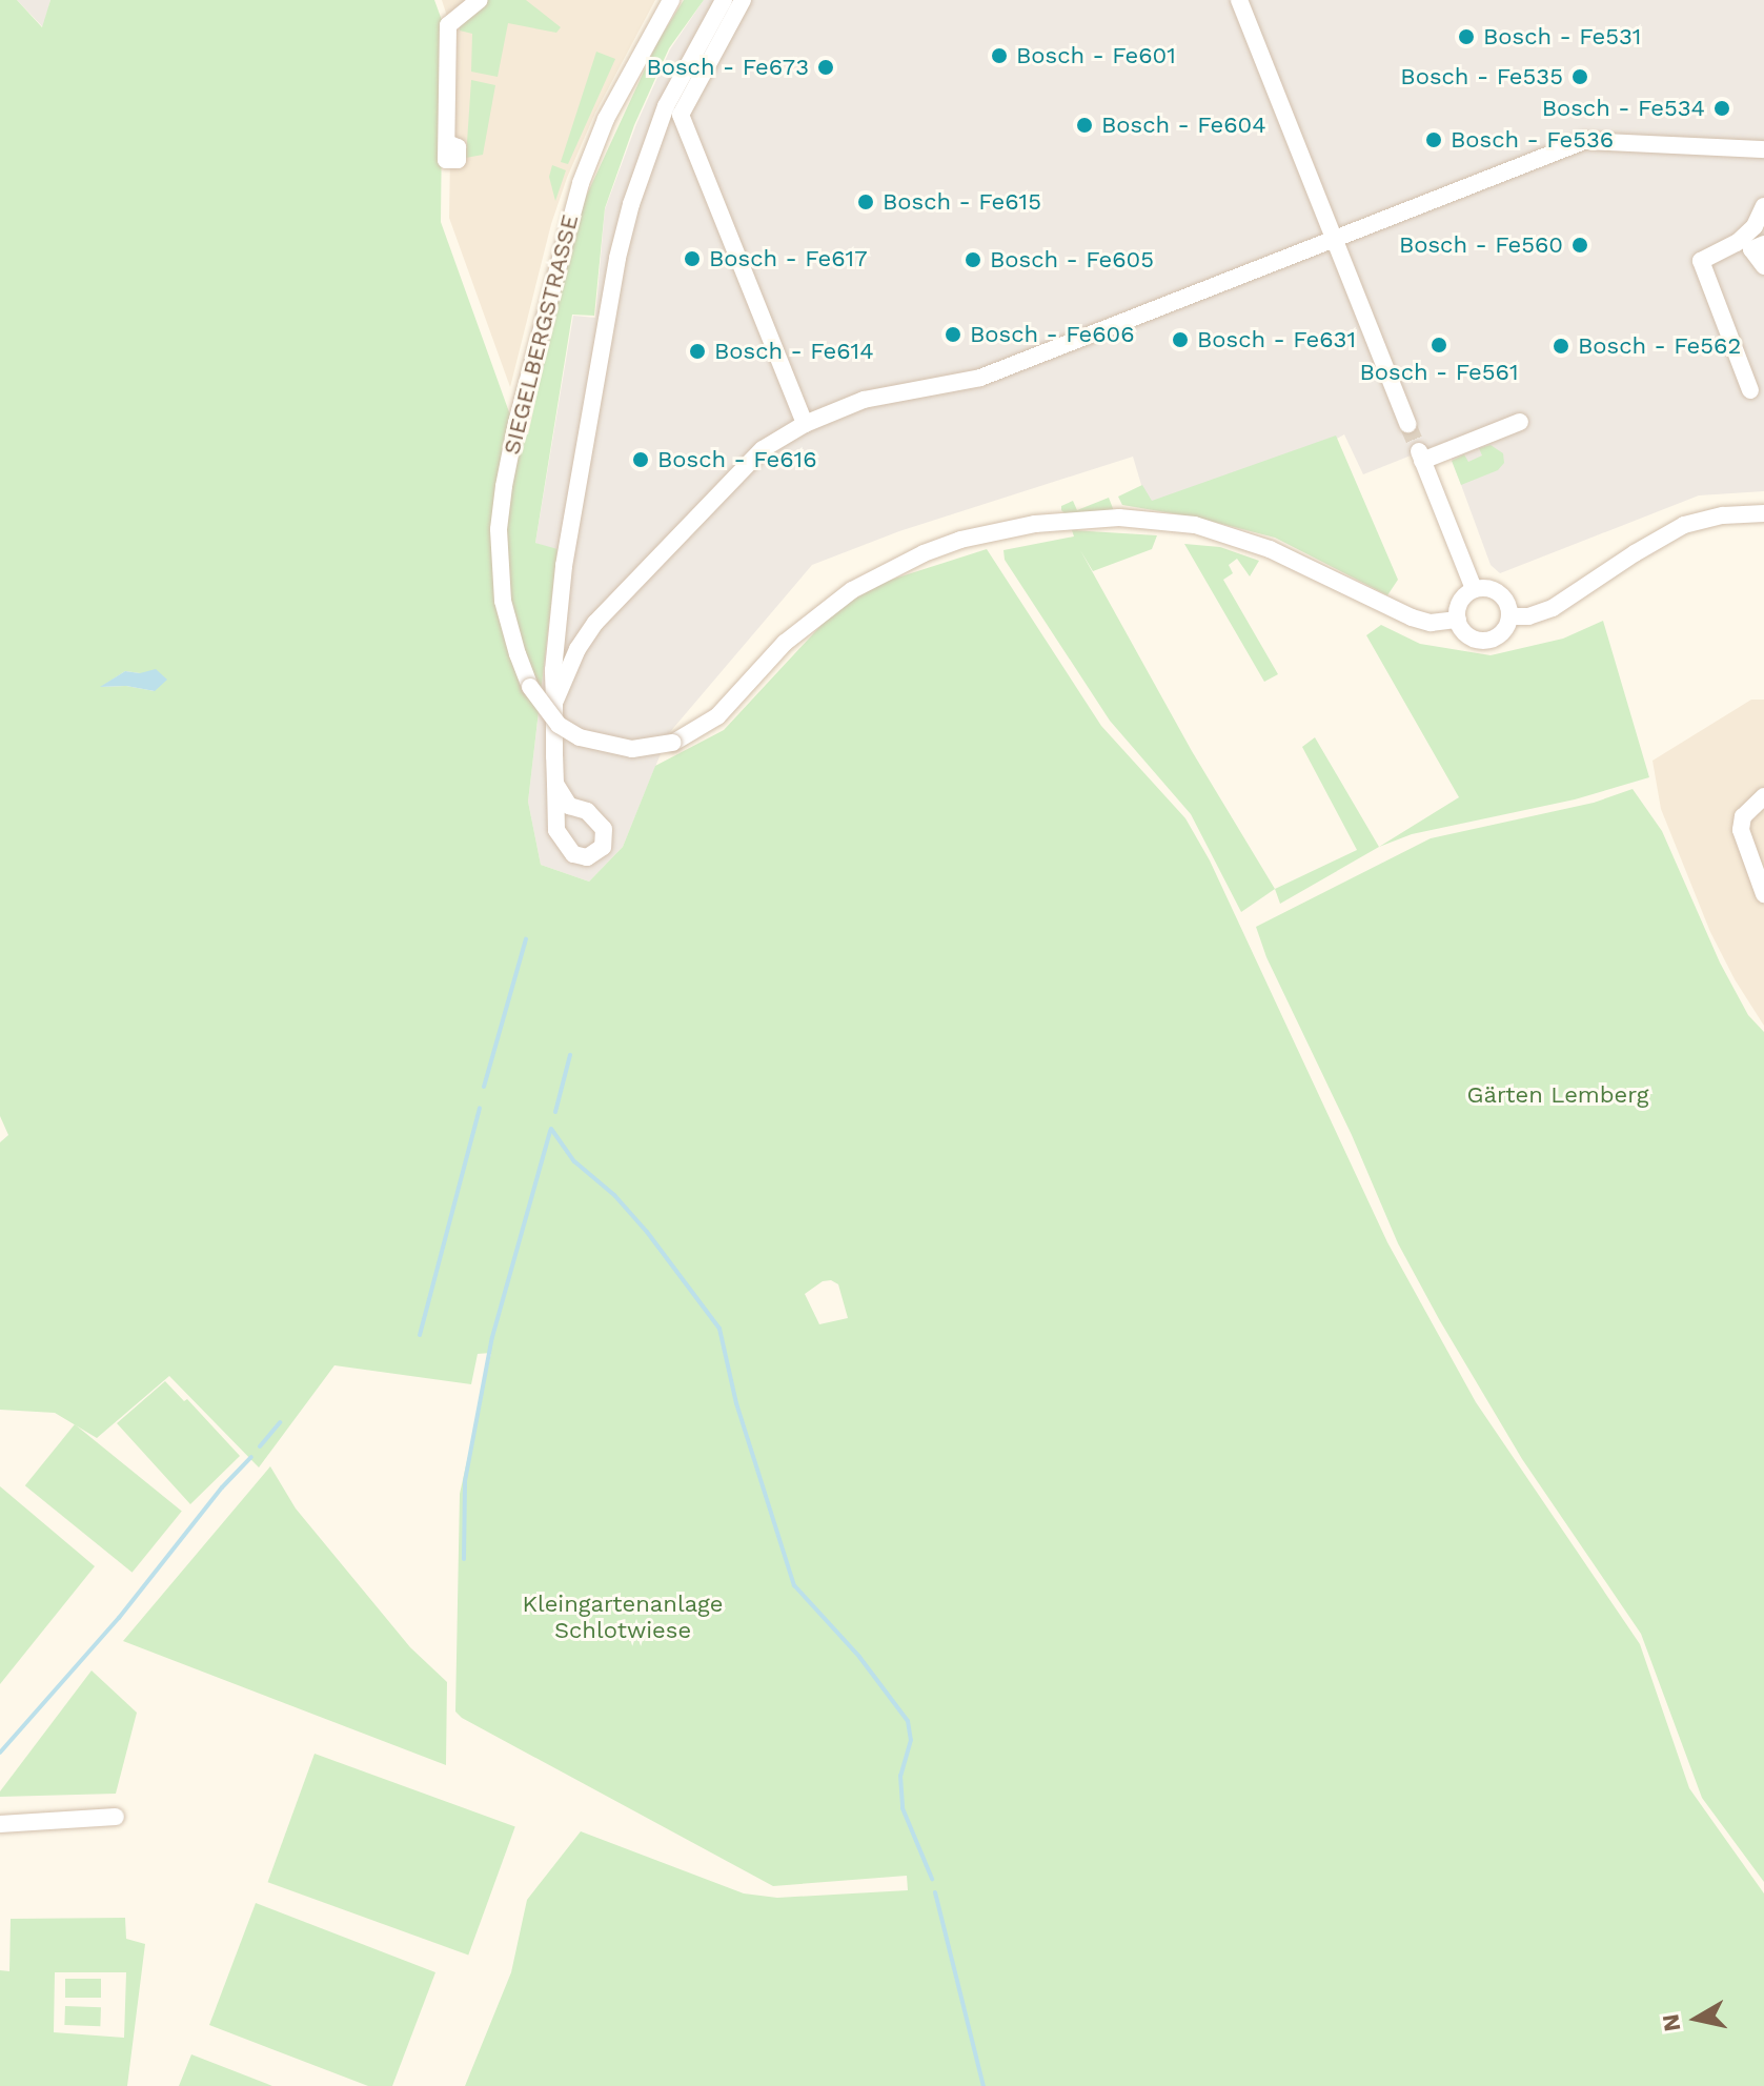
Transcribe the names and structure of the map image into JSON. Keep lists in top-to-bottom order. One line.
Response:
{"streets":{"street":["SIEGELBERGSTRASSE"]},"parks":["Gärten Lemberg","Kleingartenanlage Schlotwiese"],"places":["Bosch - Fe531","Bosch - Fe601","Bosch - Fe673","Bosch - Fe535","Bosch - Fe534","Bosch - Fe604","Bosch - Fe536","Bosch - Fe615","Bosch - Fe560","Bosch - Fe617","Bosch - Fe605","Bosch - Fe606","Bosch - Fe631","Bosch - Fe561","Bosch - Fe562","Bosch - Fe614","Bosch - Fe616"],"north":"left"}
